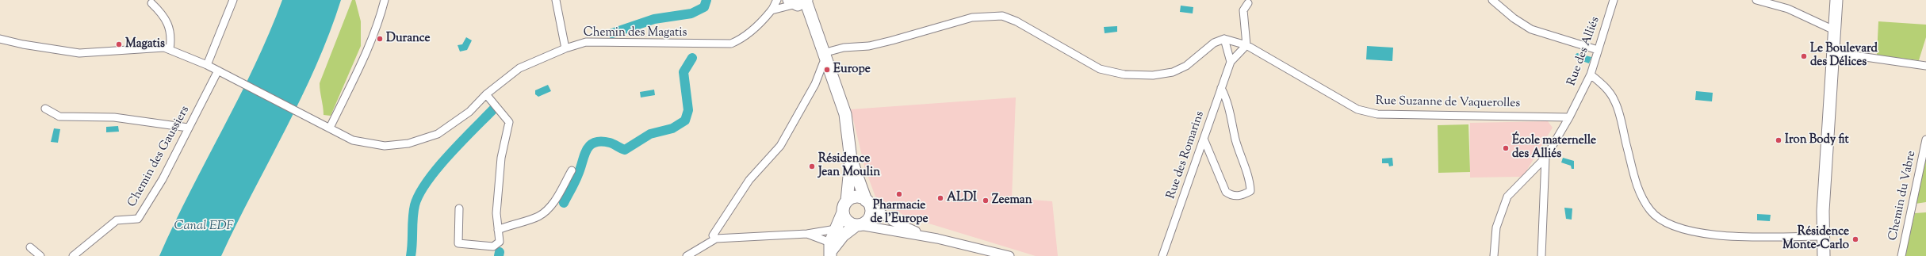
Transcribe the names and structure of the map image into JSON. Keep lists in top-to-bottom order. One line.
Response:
{"streets":{"street":["Chemin des Magatis","Rue des Alliés","Rue Suzanne de Vaquerolles","Rue des Romarins","Chemin des Gaussiers","Chemin du Vabre"]},"crossings":[["Chemin des Magatis","Chemin des Gaussiers"],["Rue des Alliés","Rue Suzanne de Vaquerolles"]],"water":["Canal EDF"],"places":["Durance","Magatis","Le Boulevard des Délices","Europe","Iron Body fit","École maternelle des Alliés","Résidence Jean Moulin","Pharmacie de l'Europe","ALDI","Zeeman","Résidence Monte-Carlo"]}
